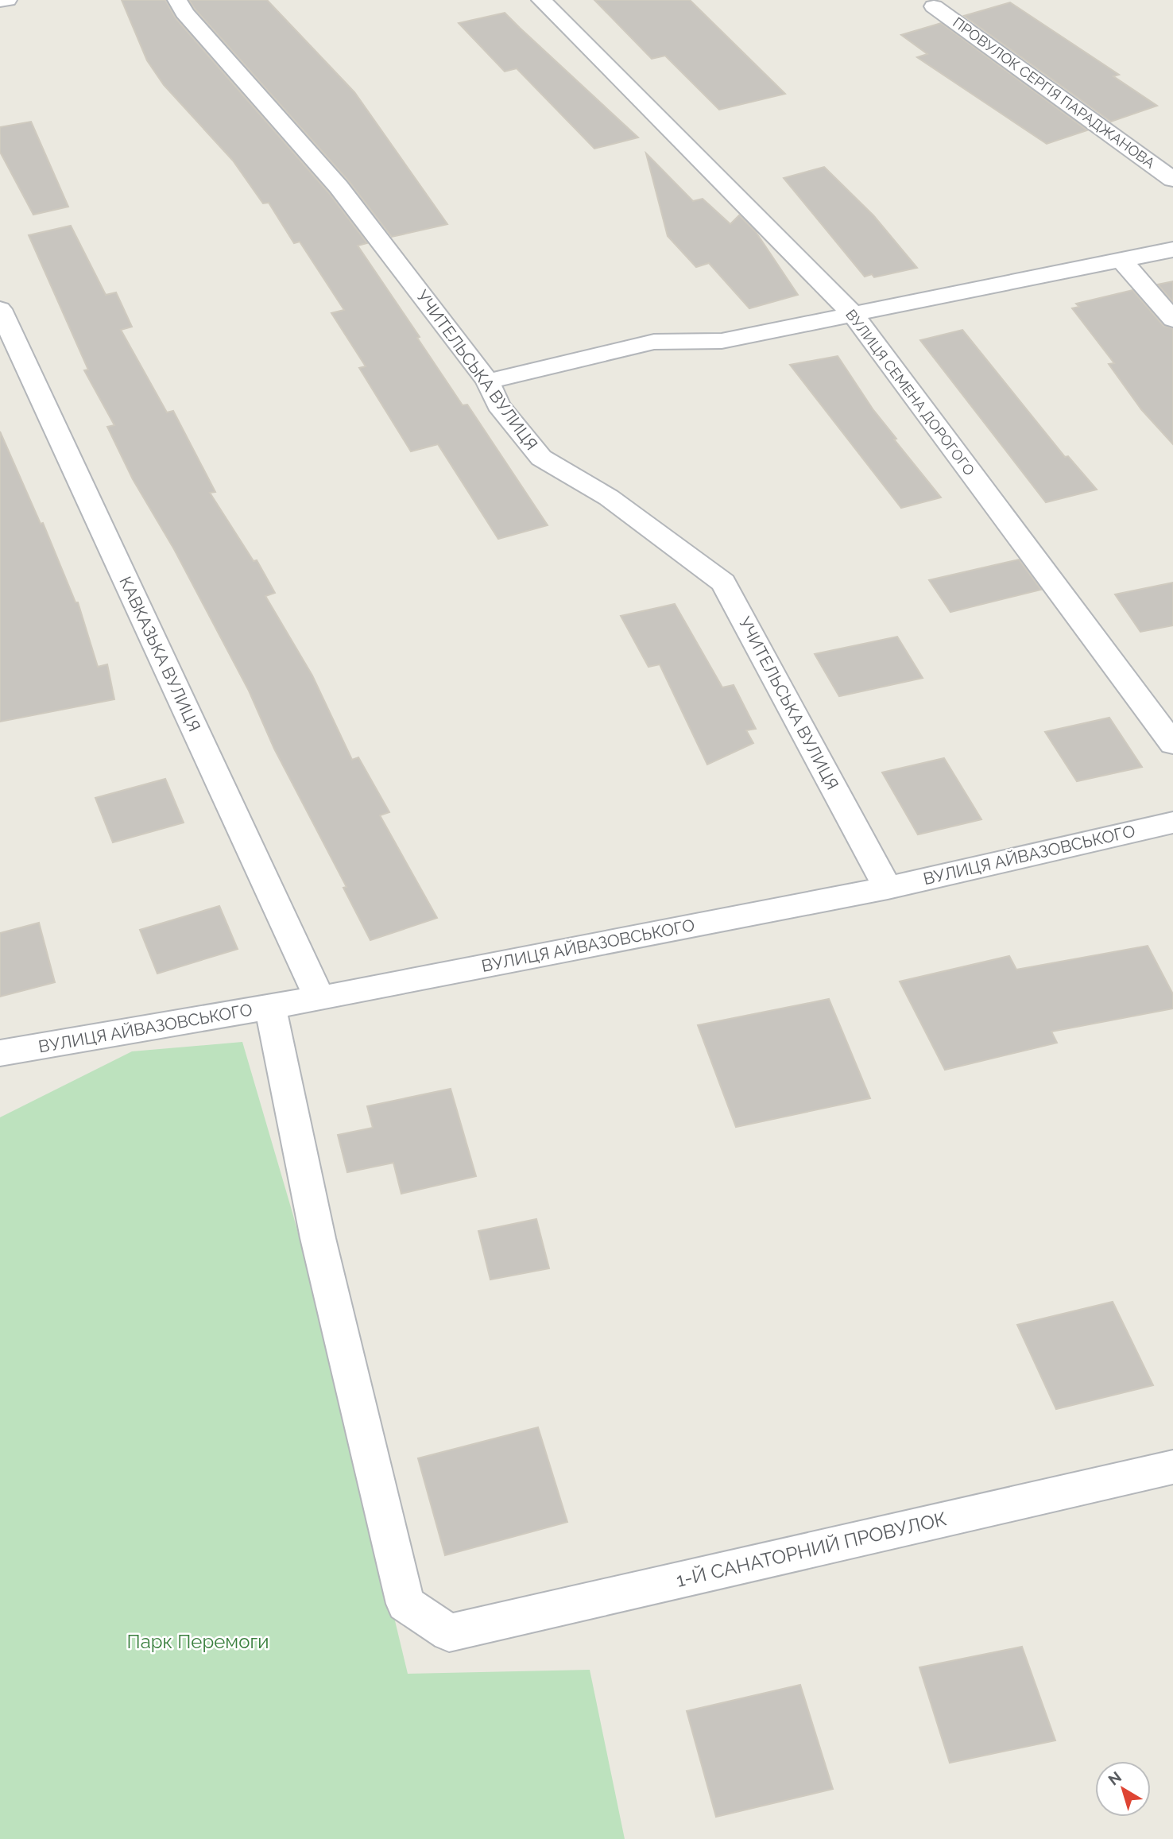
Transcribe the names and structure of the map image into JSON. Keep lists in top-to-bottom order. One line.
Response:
{"streets":{"street":["ПРОВУЛОК СЕРГІЯ ПАРАДЖАНОВА","УЧИТЕЛЬСЬКА ВУЛИЦЯ","ВУЛИЦЯ СЕМЕНА ДОРОГОГО","КАВКАЗЬКА ВУЛИЦЯ","ВУЛИЦЯ АЙВАЗОВСЬКОГО","1-Й САНАТОРНИЙ ПРОВУЛОК"]},"crossings":[["УЧИТЕЛЬСЬКА ВУЛИЦЯ","ВУЛИЦЯ АЙВАЗОВСЬКОГО"],["КАВКАЗЬКА ВУЛИЦЯ","ВУЛИЦЯ АЙВАЗОВСЬКОГО"],["ВУЛИЦЯ АЙВАЗОВСЬКОГО","1-Й САНАТОРНИЙ ПРОВУЛОК"]],"parks":["Парк Перемоги"],"north":"top left"}
